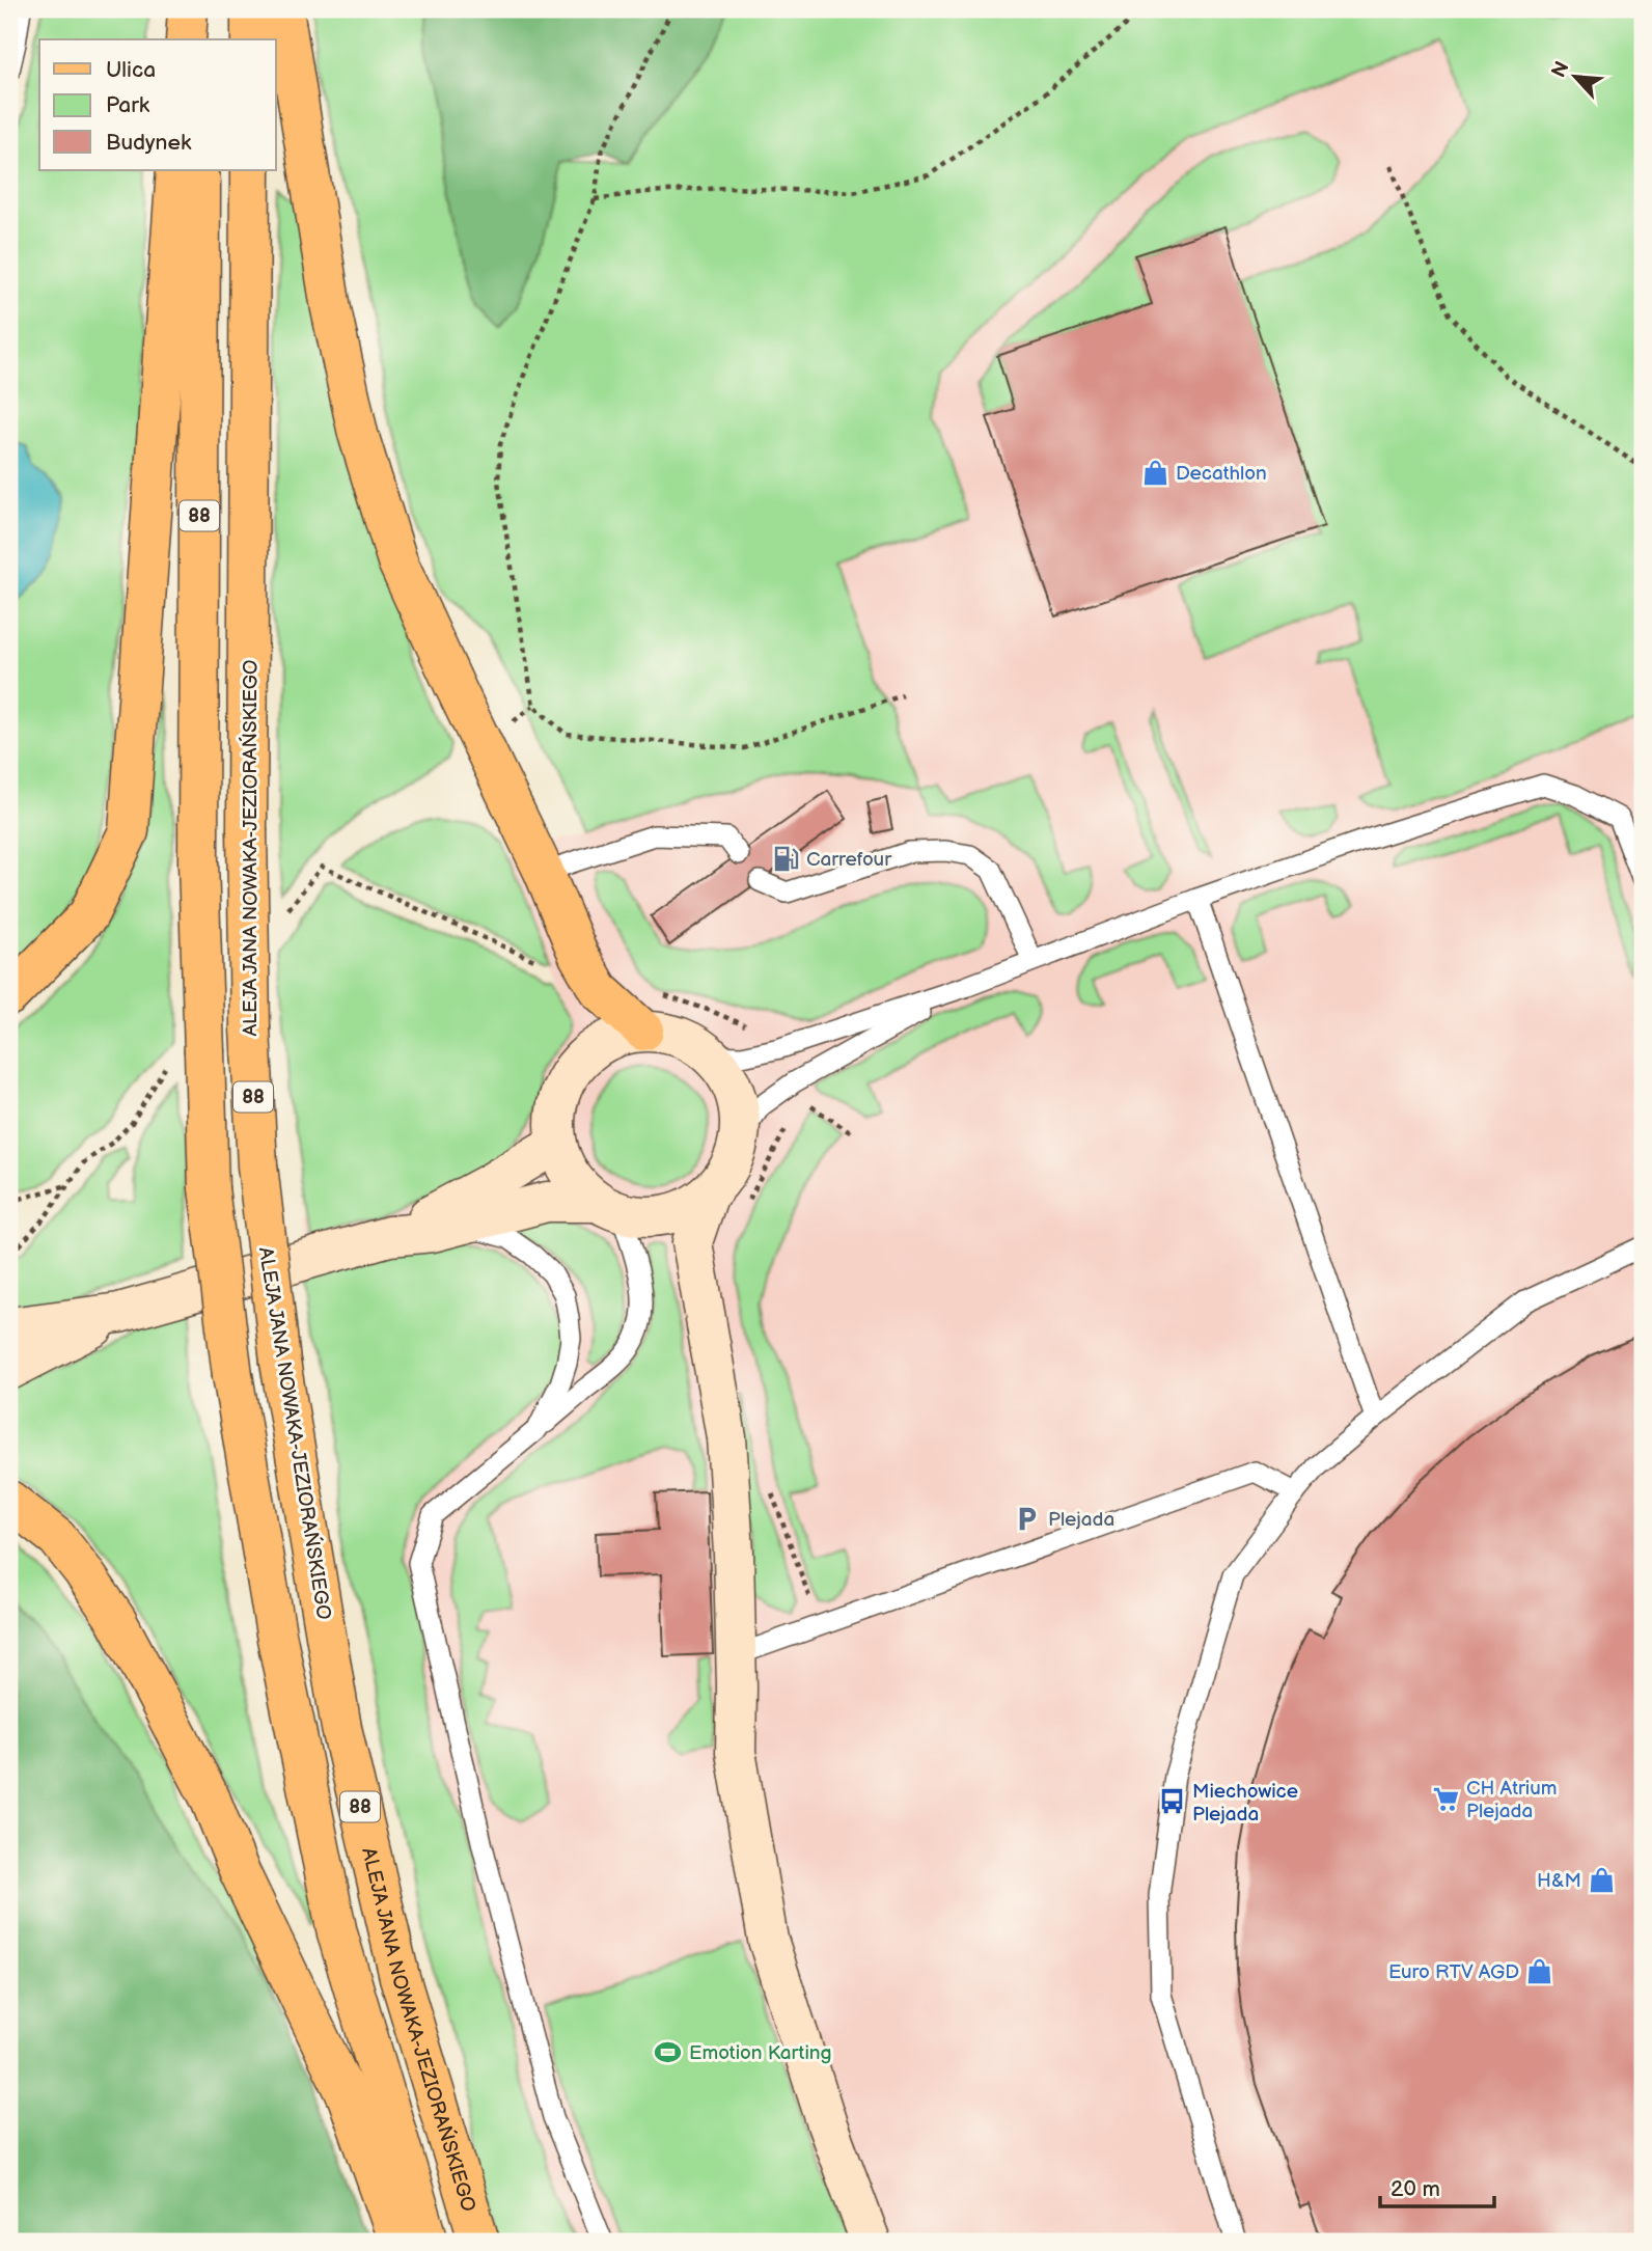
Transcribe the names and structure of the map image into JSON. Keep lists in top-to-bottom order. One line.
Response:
{"streets":{"main road":["88","ALEJA JANA NOWAKA-JEZIORAŃSKIEGO"]},"places":{"shop":["Decathlon","H&M","Euro RTV AGD"],"fuel station":["Carrefour"],"parking":["Plejada"],"supermarket":["CH Atrium Plejada"],"bus stop":["Miechowice Plejada"],"sports":["Emotion Karting"]},"legend":["Ulica","Park","Budynek"],"scale_bar":"20 m","north":"top left"}
